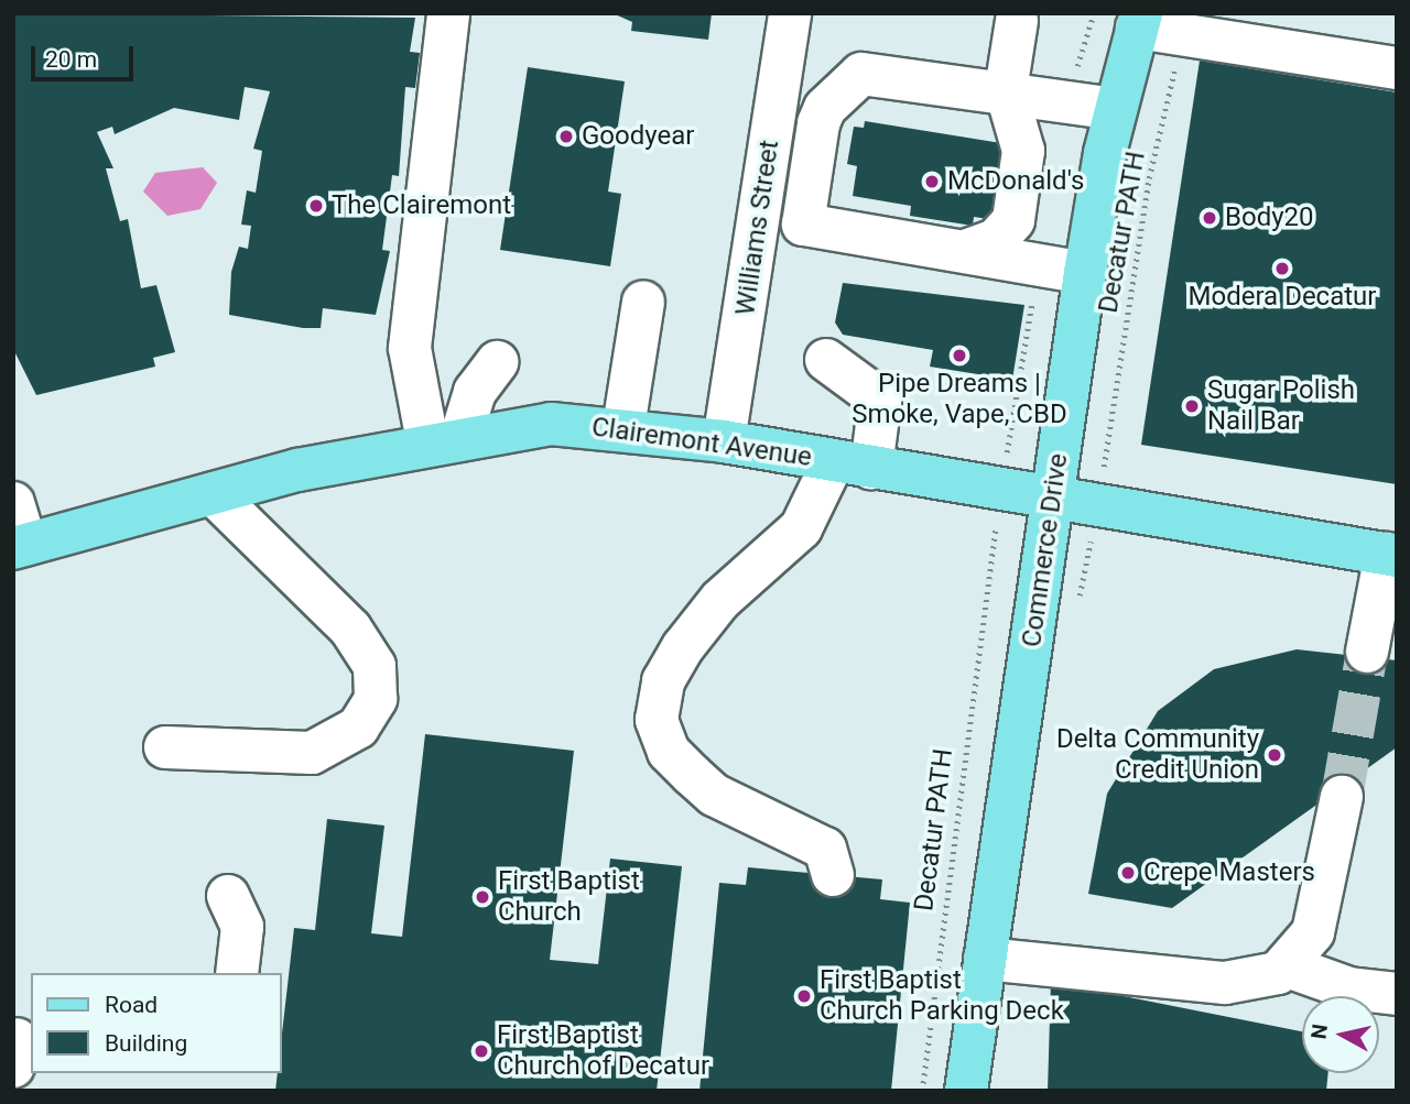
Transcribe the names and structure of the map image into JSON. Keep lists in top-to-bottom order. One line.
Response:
{"streets":{"main road":["Clairemont Avenue","Commerce Drive"],"street":["Williams Street"],"path":["Decatur PATH"]},"crossings":[["Williams Street","Clairemont Avenue"],["Clairemont Avenue","Commerce Drive"]],"places":["Goodyear","McDonald's","The Clairemont","Body20","Modera Decatur","Pipe Dreams | Smoke, Vape, CBD","Sugar Polish Nail Bar","Delta Community Credit Union","Crepe Masters","First Baptist Church","First Baptist Church Parking Deck","First Baptist Church of Decatur"],"legend":["Road","Building"],"scale_bar":"20 m","north":"left"}
